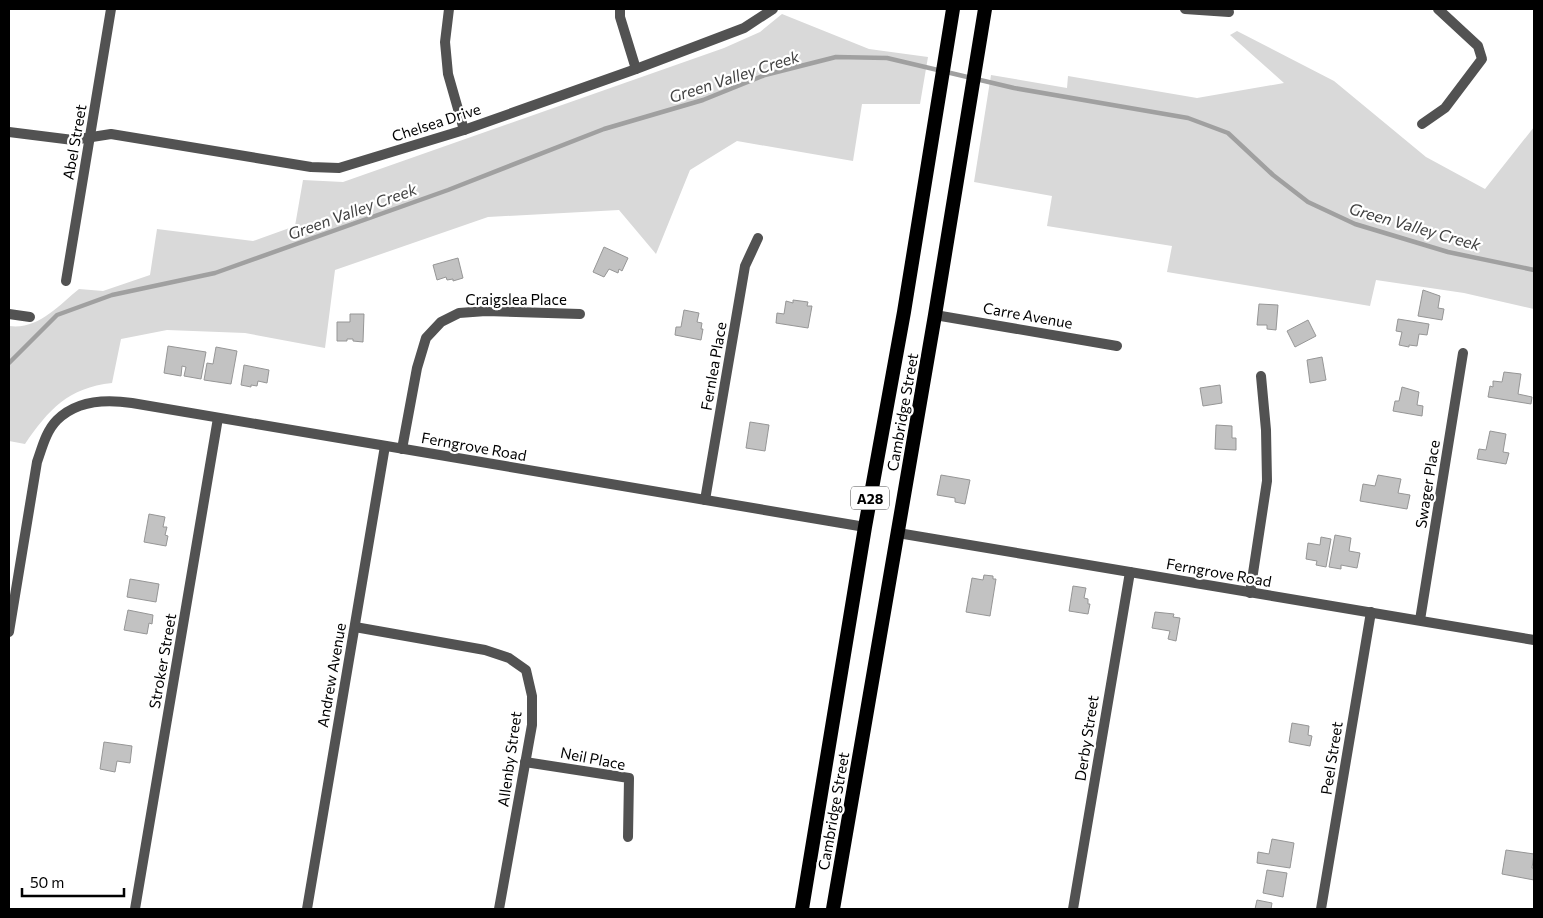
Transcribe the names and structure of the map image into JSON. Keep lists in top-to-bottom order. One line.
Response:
{"streets":{"highway":["Cambridge Street","A28"],"street":["Chelsea Drive","Abel Street","Craigslea Place","Carre Avenue","Fernlea Place","Ferngrove Road","Swager Place","Stroker Street","Andrew Avenue","Derby Street","Neil Place","Peel Street","Allenby Street"]},"crossings":[["Chelsea Drive","Abel Street"],["Craigslea Place","Ferngrove Road"],["Carre Avenue","Cambridge Street"],["Fernlea Place","Ferngrove Road"],["Cambridge Street","Ferngrove Road"],["Ferngrove Road","Swager Place"],["Ferngrove Road","Stroker Street"],["Ferngrove Road","Andrew Avenue"],["Ferngrove Road","Derby Street"],["Ferngrove Road","Peel Street"],["Andrew Avenue","Allenby Street"],["Neil Place","Allenby Street"]],"water":["Green Valley Creek"],"scale_bar":"50 m"}
